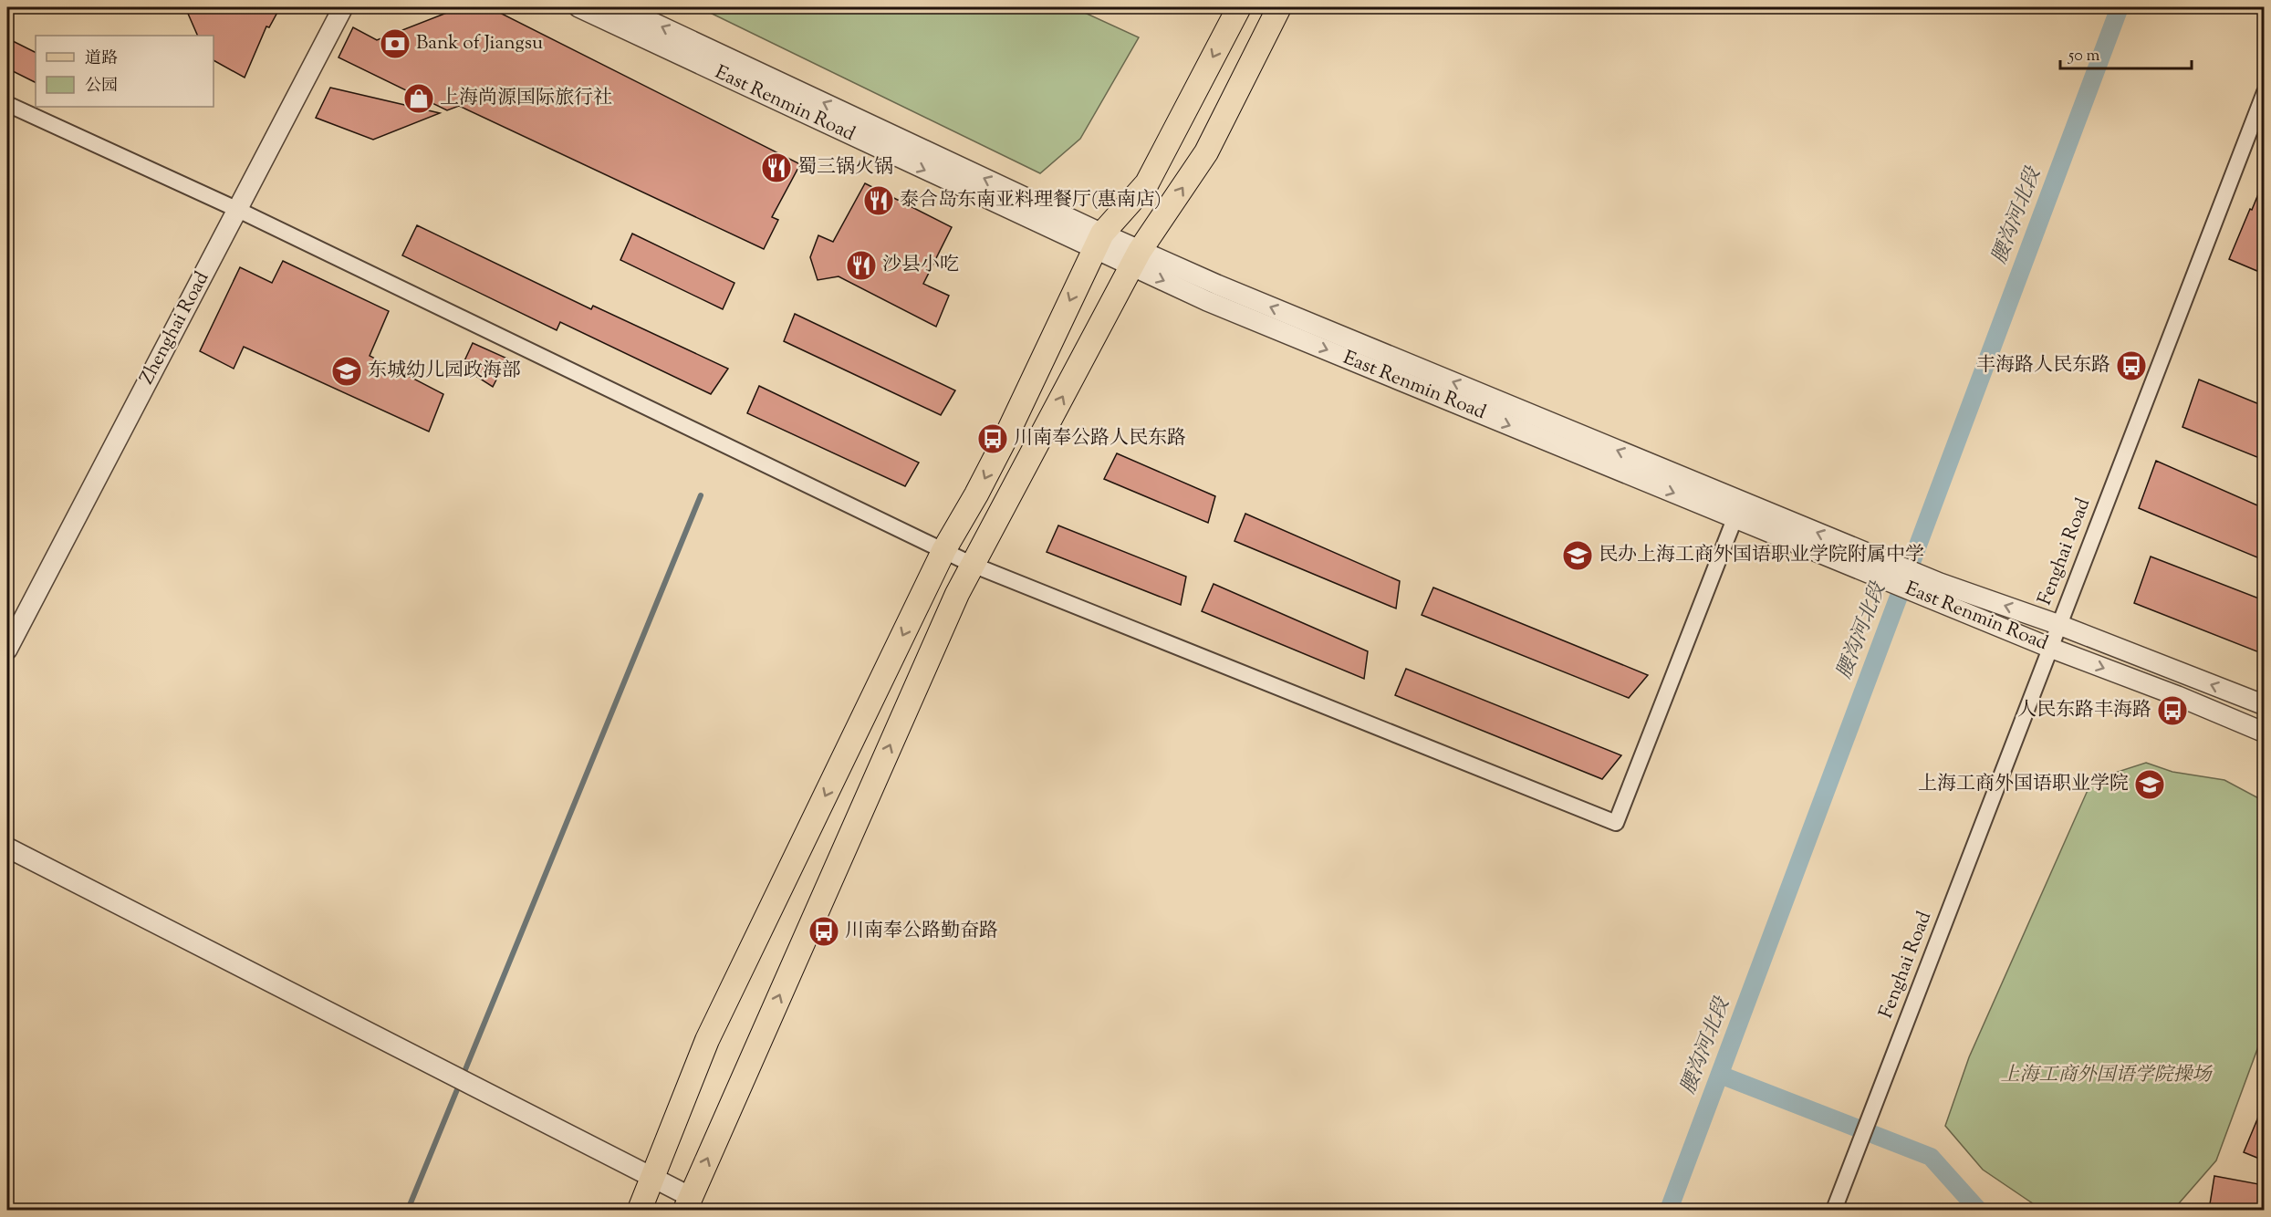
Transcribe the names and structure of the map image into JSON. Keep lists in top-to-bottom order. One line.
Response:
{"streets":{"street":["East Renmin Road","Zhenghai Road","Fenghai Road"]},"crossings":[["East Renmin Road","Fenghai Road"]],"water":["腰沟河北段"],"parks":["上海工商外国语学院操场"],"places":{"bank":["Bank of Jiangsu"],"shop":["上海尚源国际旅行社"],"restaurant":["蜀三锅火锅","泰合岛东南亚料理餐厅(惠南店)","沙县小吃"],"bus stop":["丰海路人民东路","川南奉公路人民东路","人民东路丰海路","川南奉公路勤奋路"],"school or university":["东城幼儿园政海部","民办上海工商外国语职业学院附属中学","上海工商外国语职业学院"]},"legend":["道路","公园"],"scale_bar":"50 m"}
